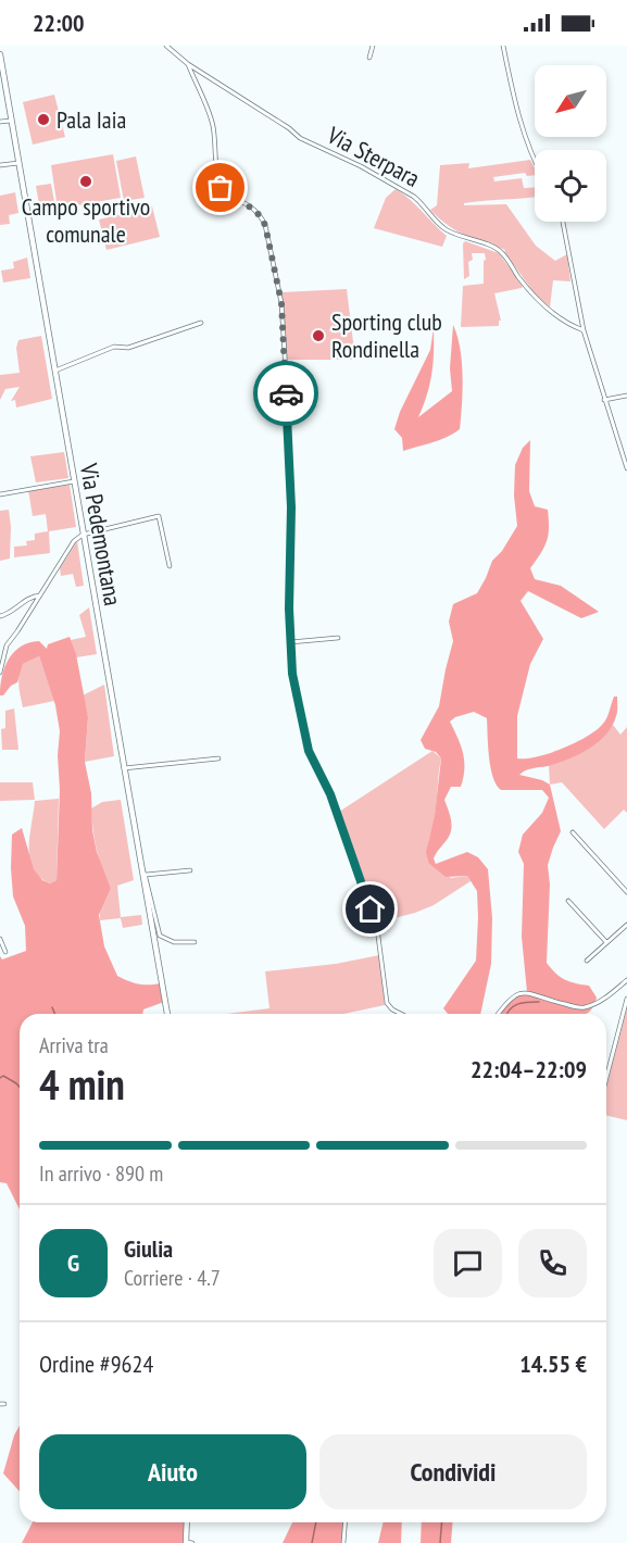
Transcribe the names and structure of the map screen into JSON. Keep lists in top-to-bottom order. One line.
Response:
{"streets":{"street":["Via Sterpara","Via Pedemontana"]},"places":["Pala Iaia","Campo sportivo comunale","Sporting club Rondinella"],"north":"bottom left","page":{"status":"22:00","heading":["4 min","Arriva tra","22:04–22:09"],"panel":["Giulia","Corriere · 4.7","Ordine #9624","14.55 €"],"bar":"In arrivo · 890 m","round":"G","buttons":["Aiuto","Condividi"]}}
